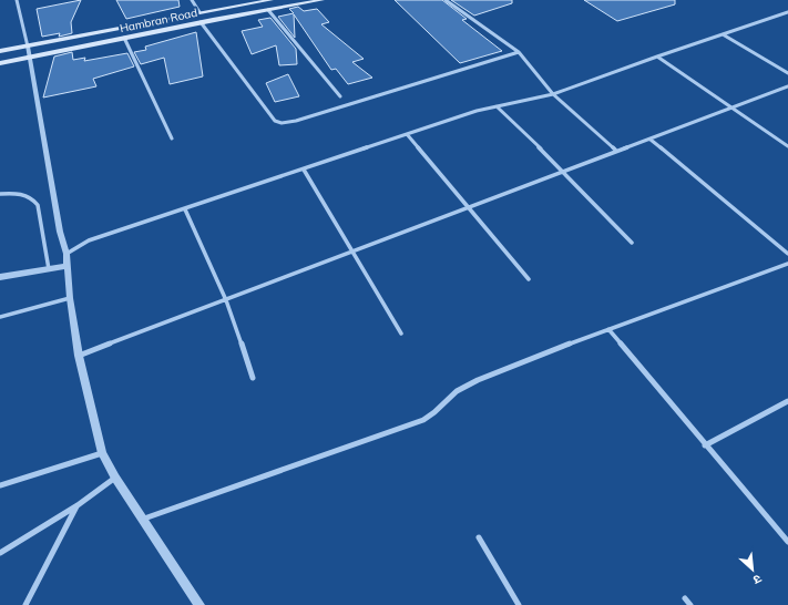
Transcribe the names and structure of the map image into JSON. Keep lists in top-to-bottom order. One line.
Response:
{"streets":{"main road":["Hambran Road"]},"north":"bottom right"}
